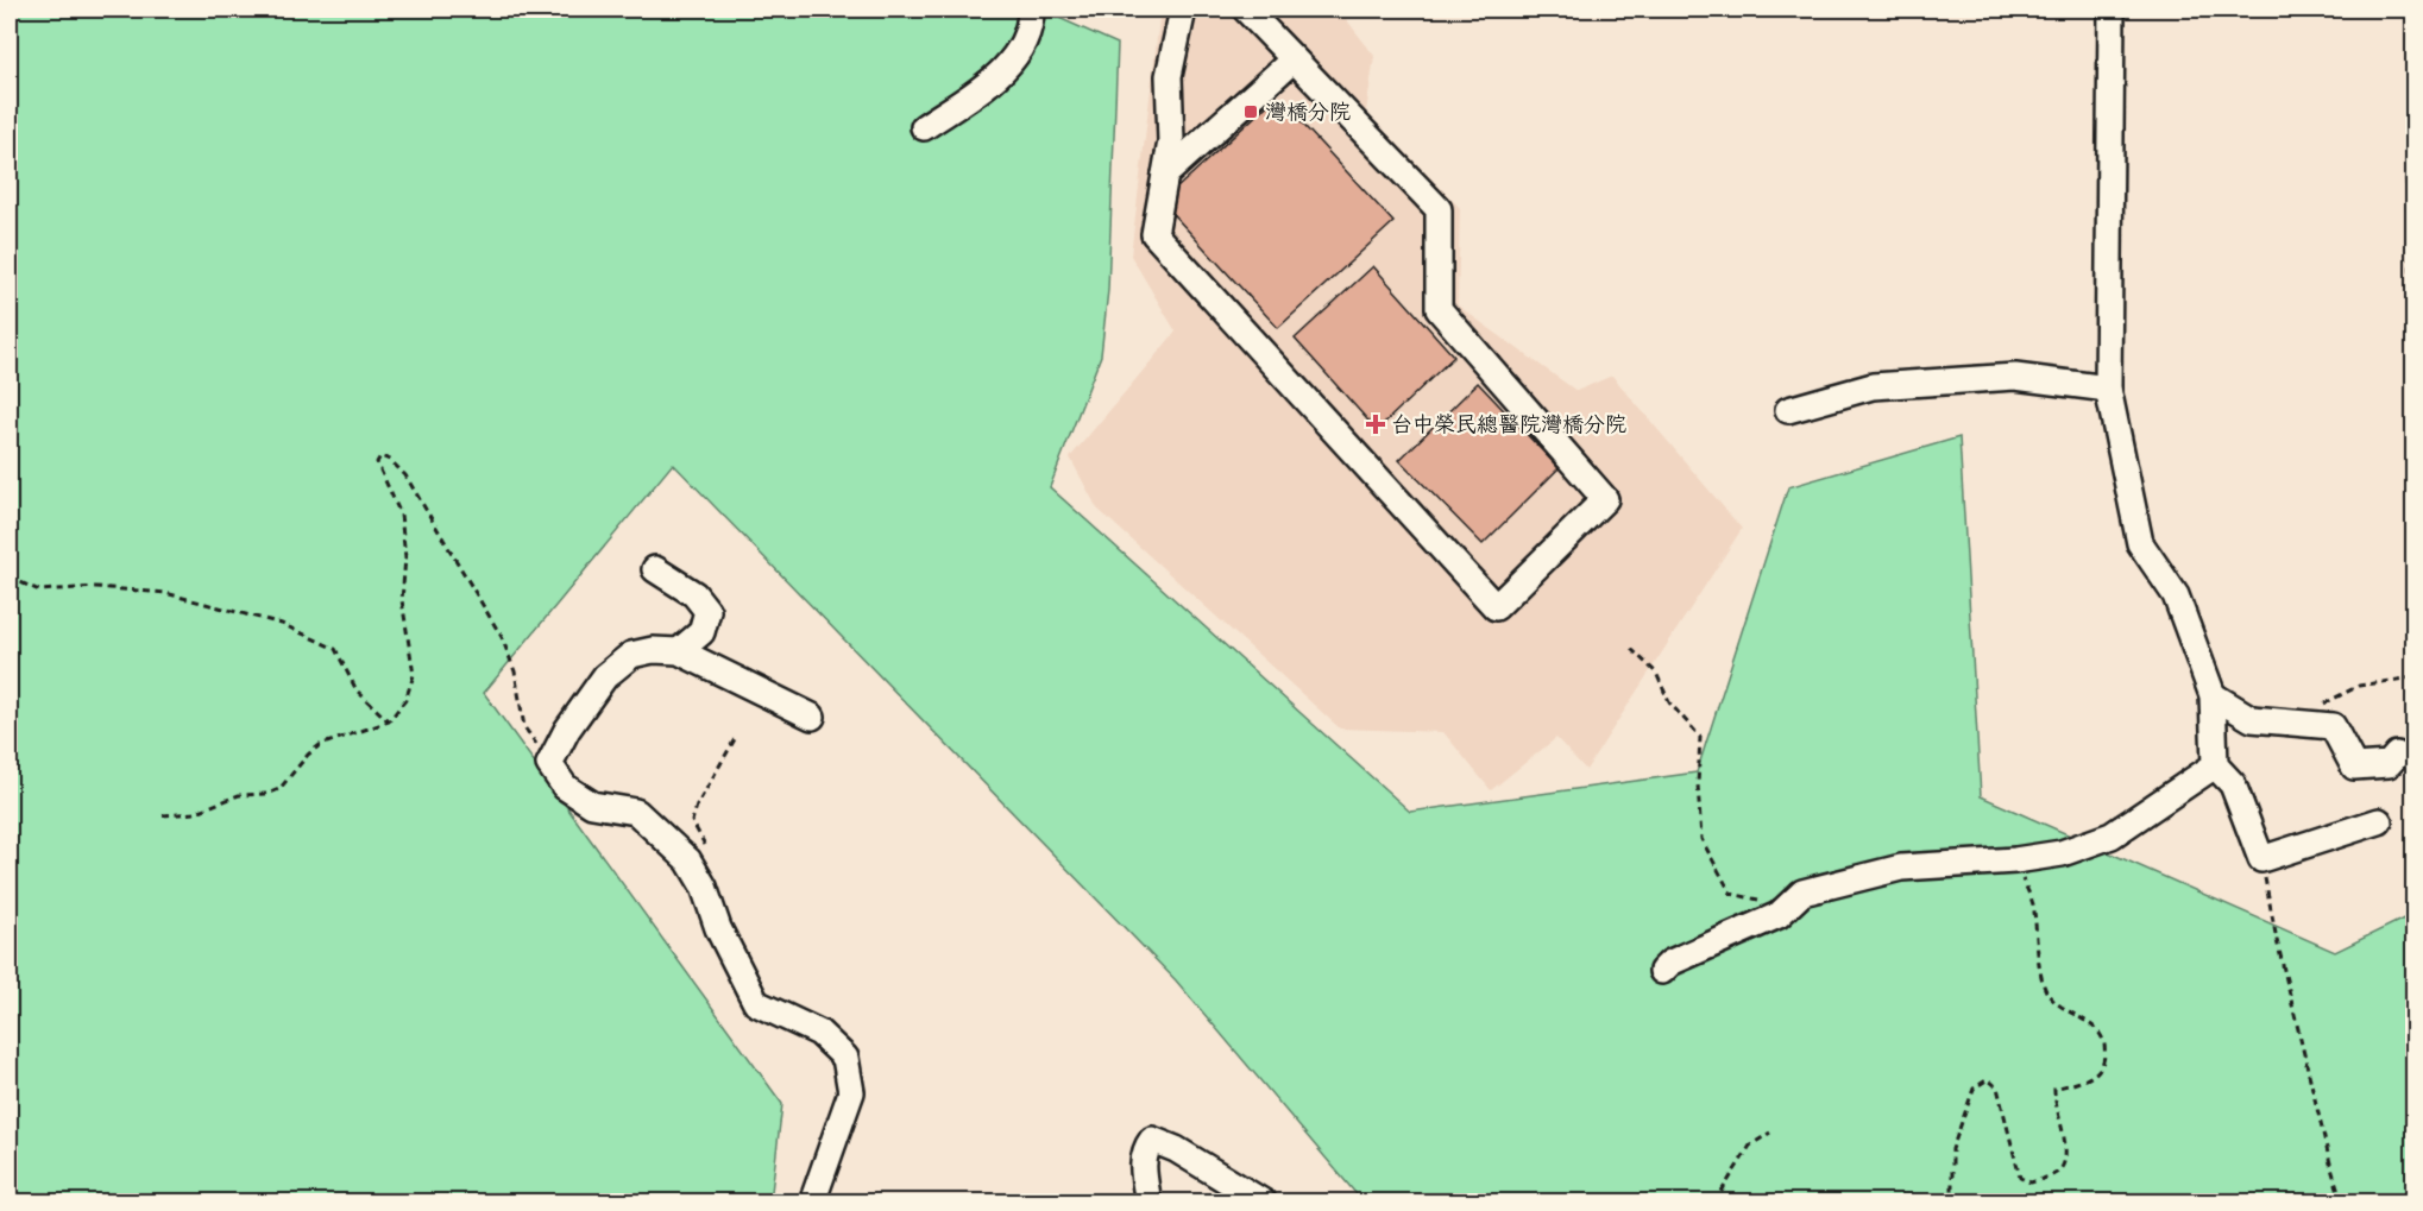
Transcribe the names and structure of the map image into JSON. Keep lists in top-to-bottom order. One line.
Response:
{"places":{"transit":["灣橋分院"],"health":["台中榮民總醫院灣橋分院"]}}
